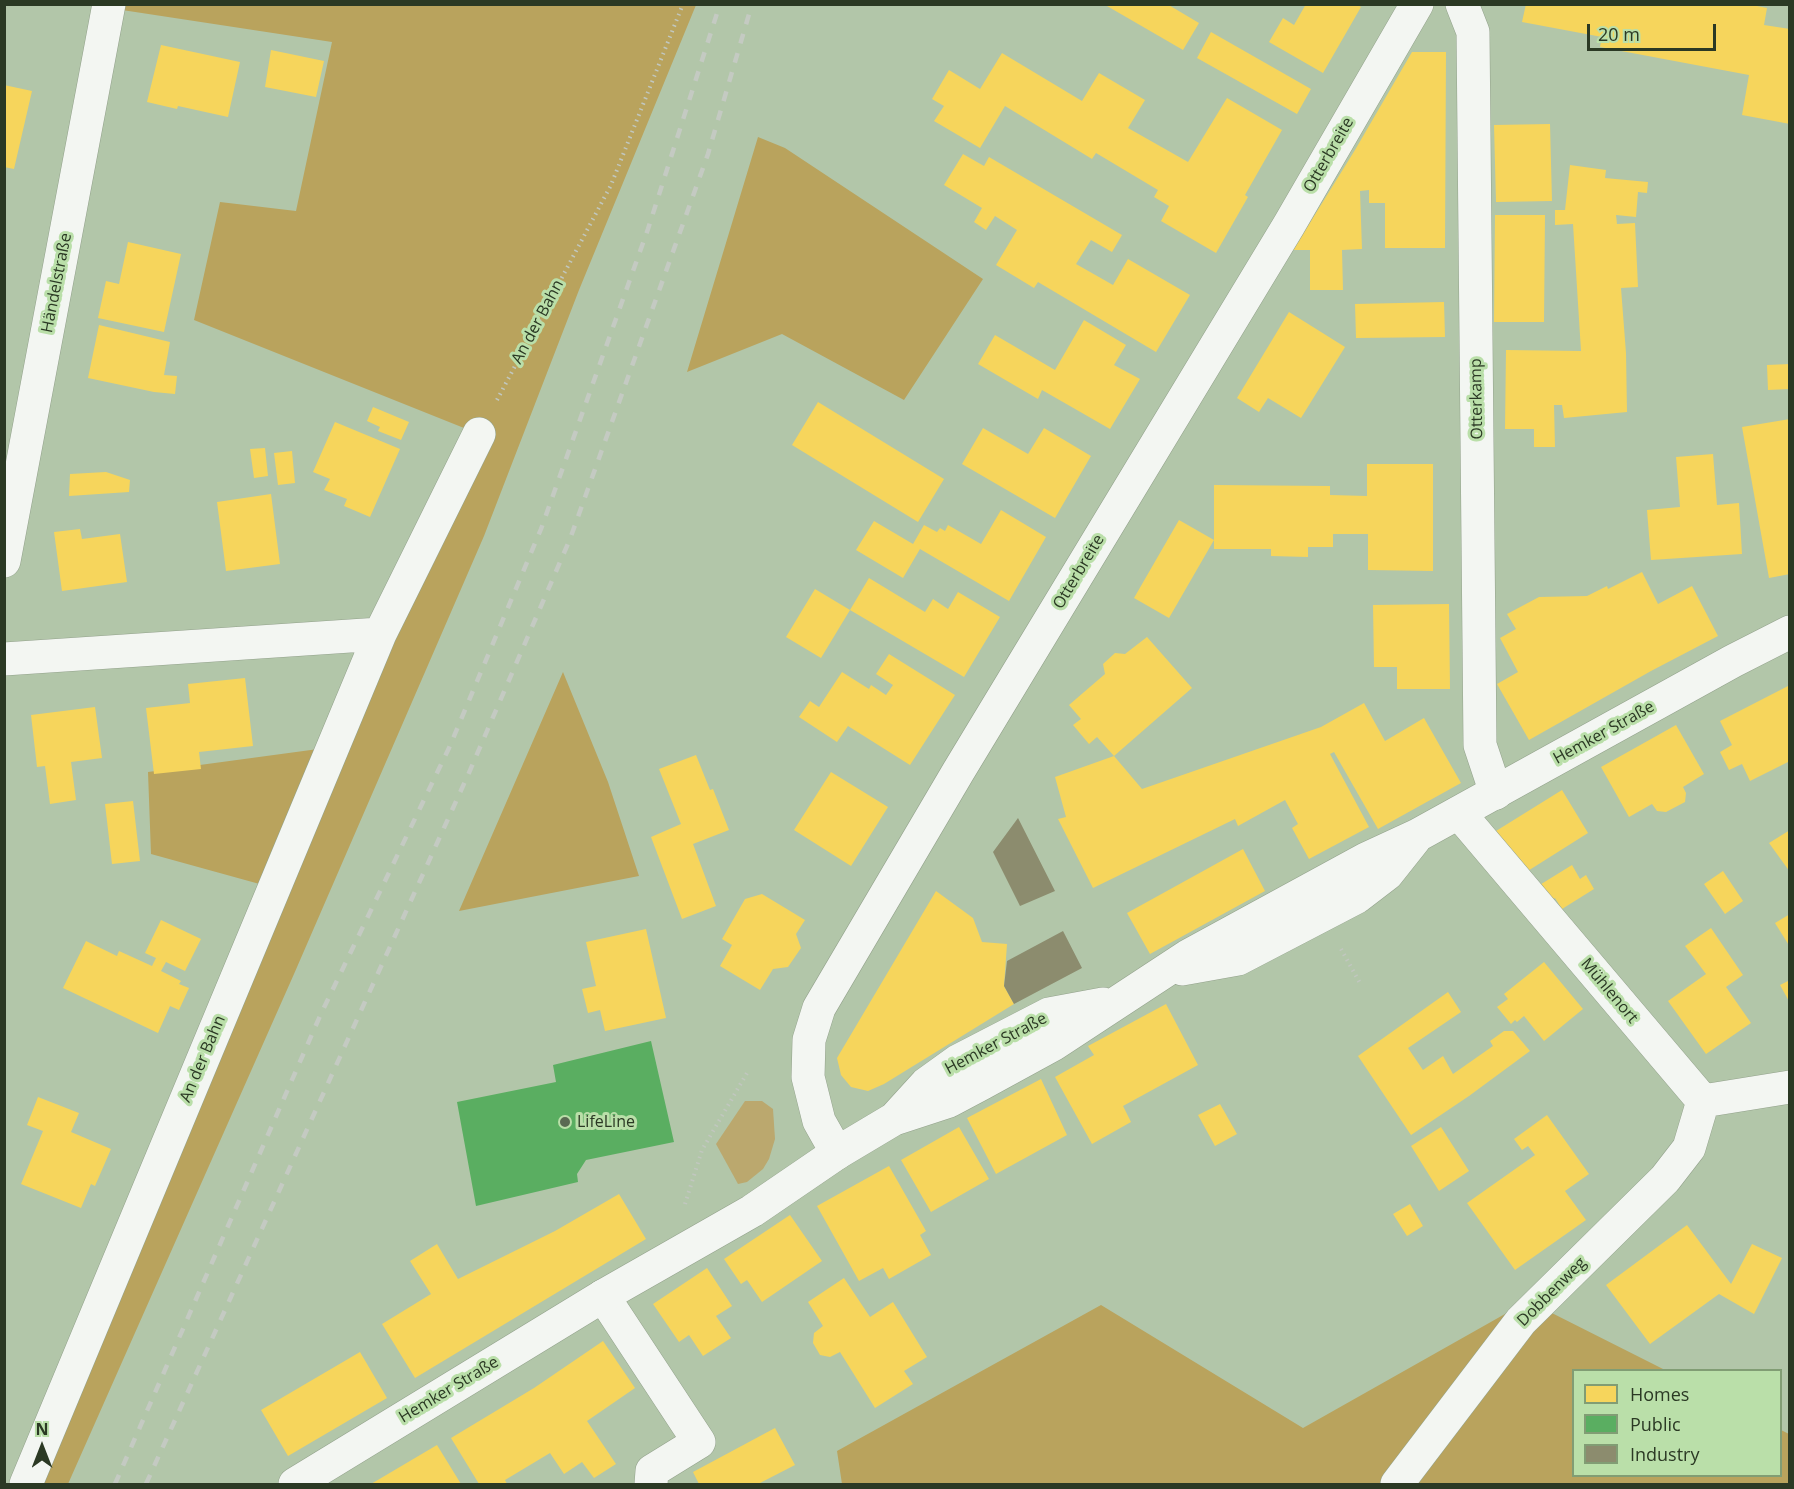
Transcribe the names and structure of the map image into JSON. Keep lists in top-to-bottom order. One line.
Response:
{"streets":{"street":["Otterbreite","Händelstraße","An der Bahn","Otterkamp","Hemker Straße","Mühlenort","Dobbenweg"]},"crossings":[["Otterbreite","Hemker Straße"],["Otterkamp","Hemker Straße"],["Hemker Straße","Mühlenort"],["Mühlenort","Dobbenweg"]],"places":["LifeLine"],"legend":["Homes","Public","Industry"],"scale_bar":"20 m","north":"top"}
